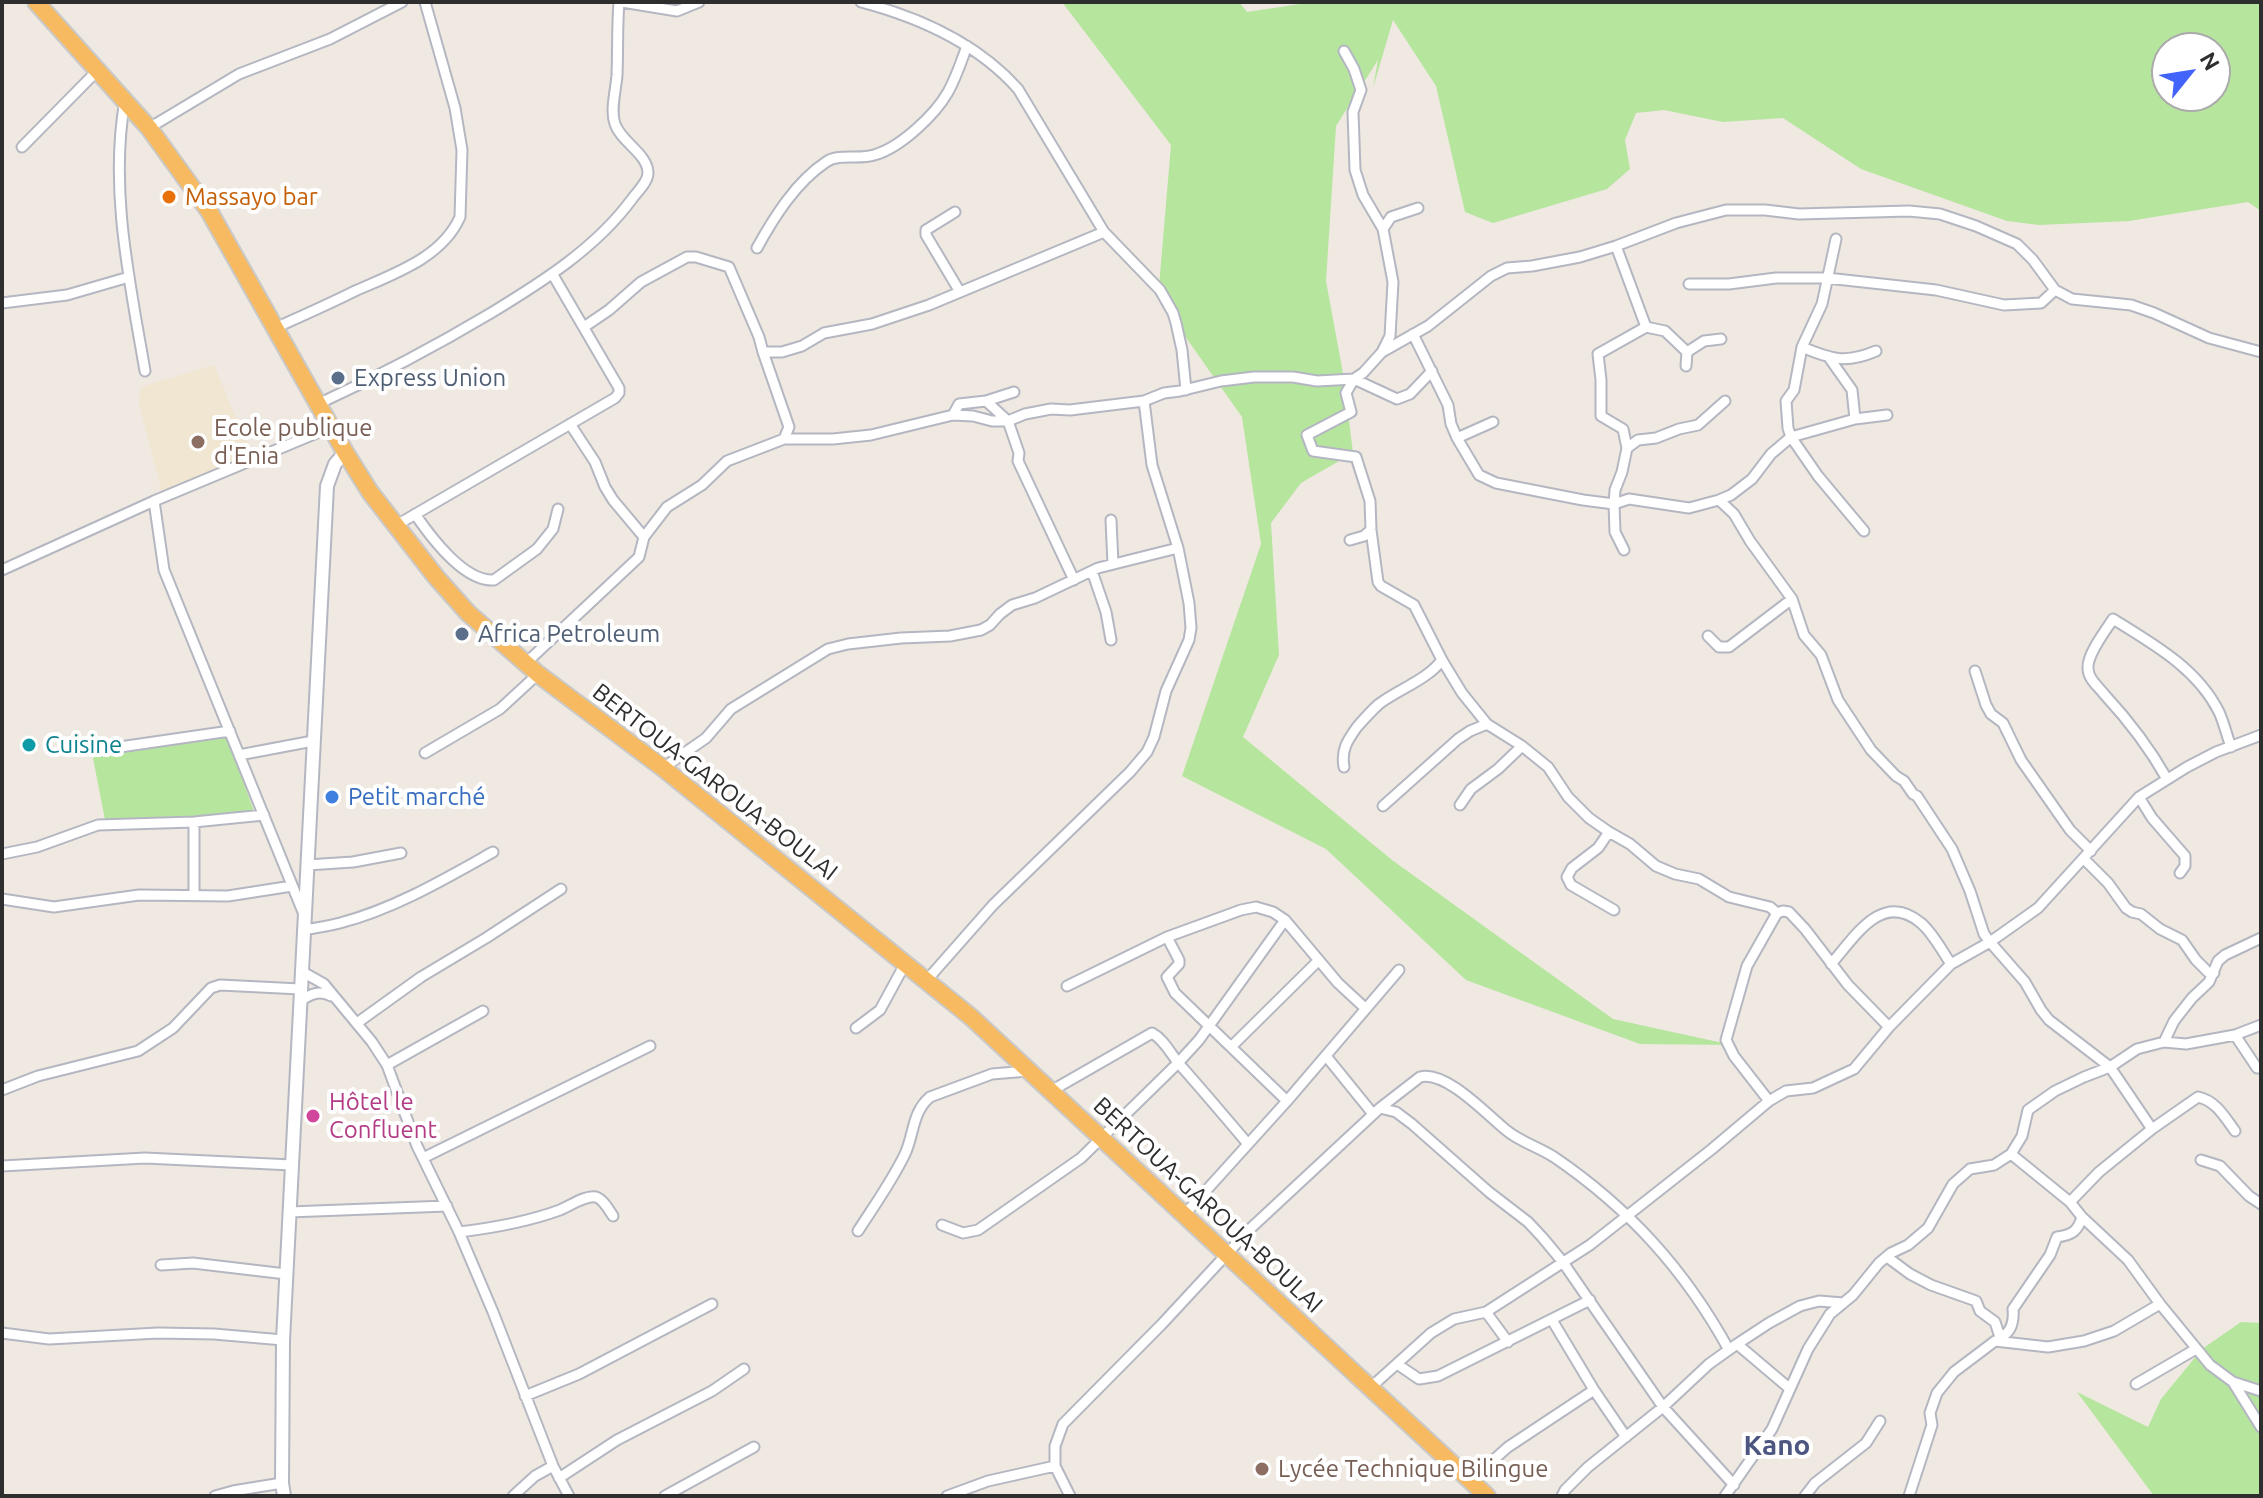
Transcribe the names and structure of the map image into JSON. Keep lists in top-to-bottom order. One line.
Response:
{"streets":{"highway":["BERTOUA-GAROUA-BOULAI"]},"districts":["Kano"],"places":["Massayo bar","Express Union","Ecole publique d'Enia","Africa Petroleum","Cuisine","Petit marché","Hôtel le Confluent","Lycée Technique Bilingue"],"north":"top right"}
